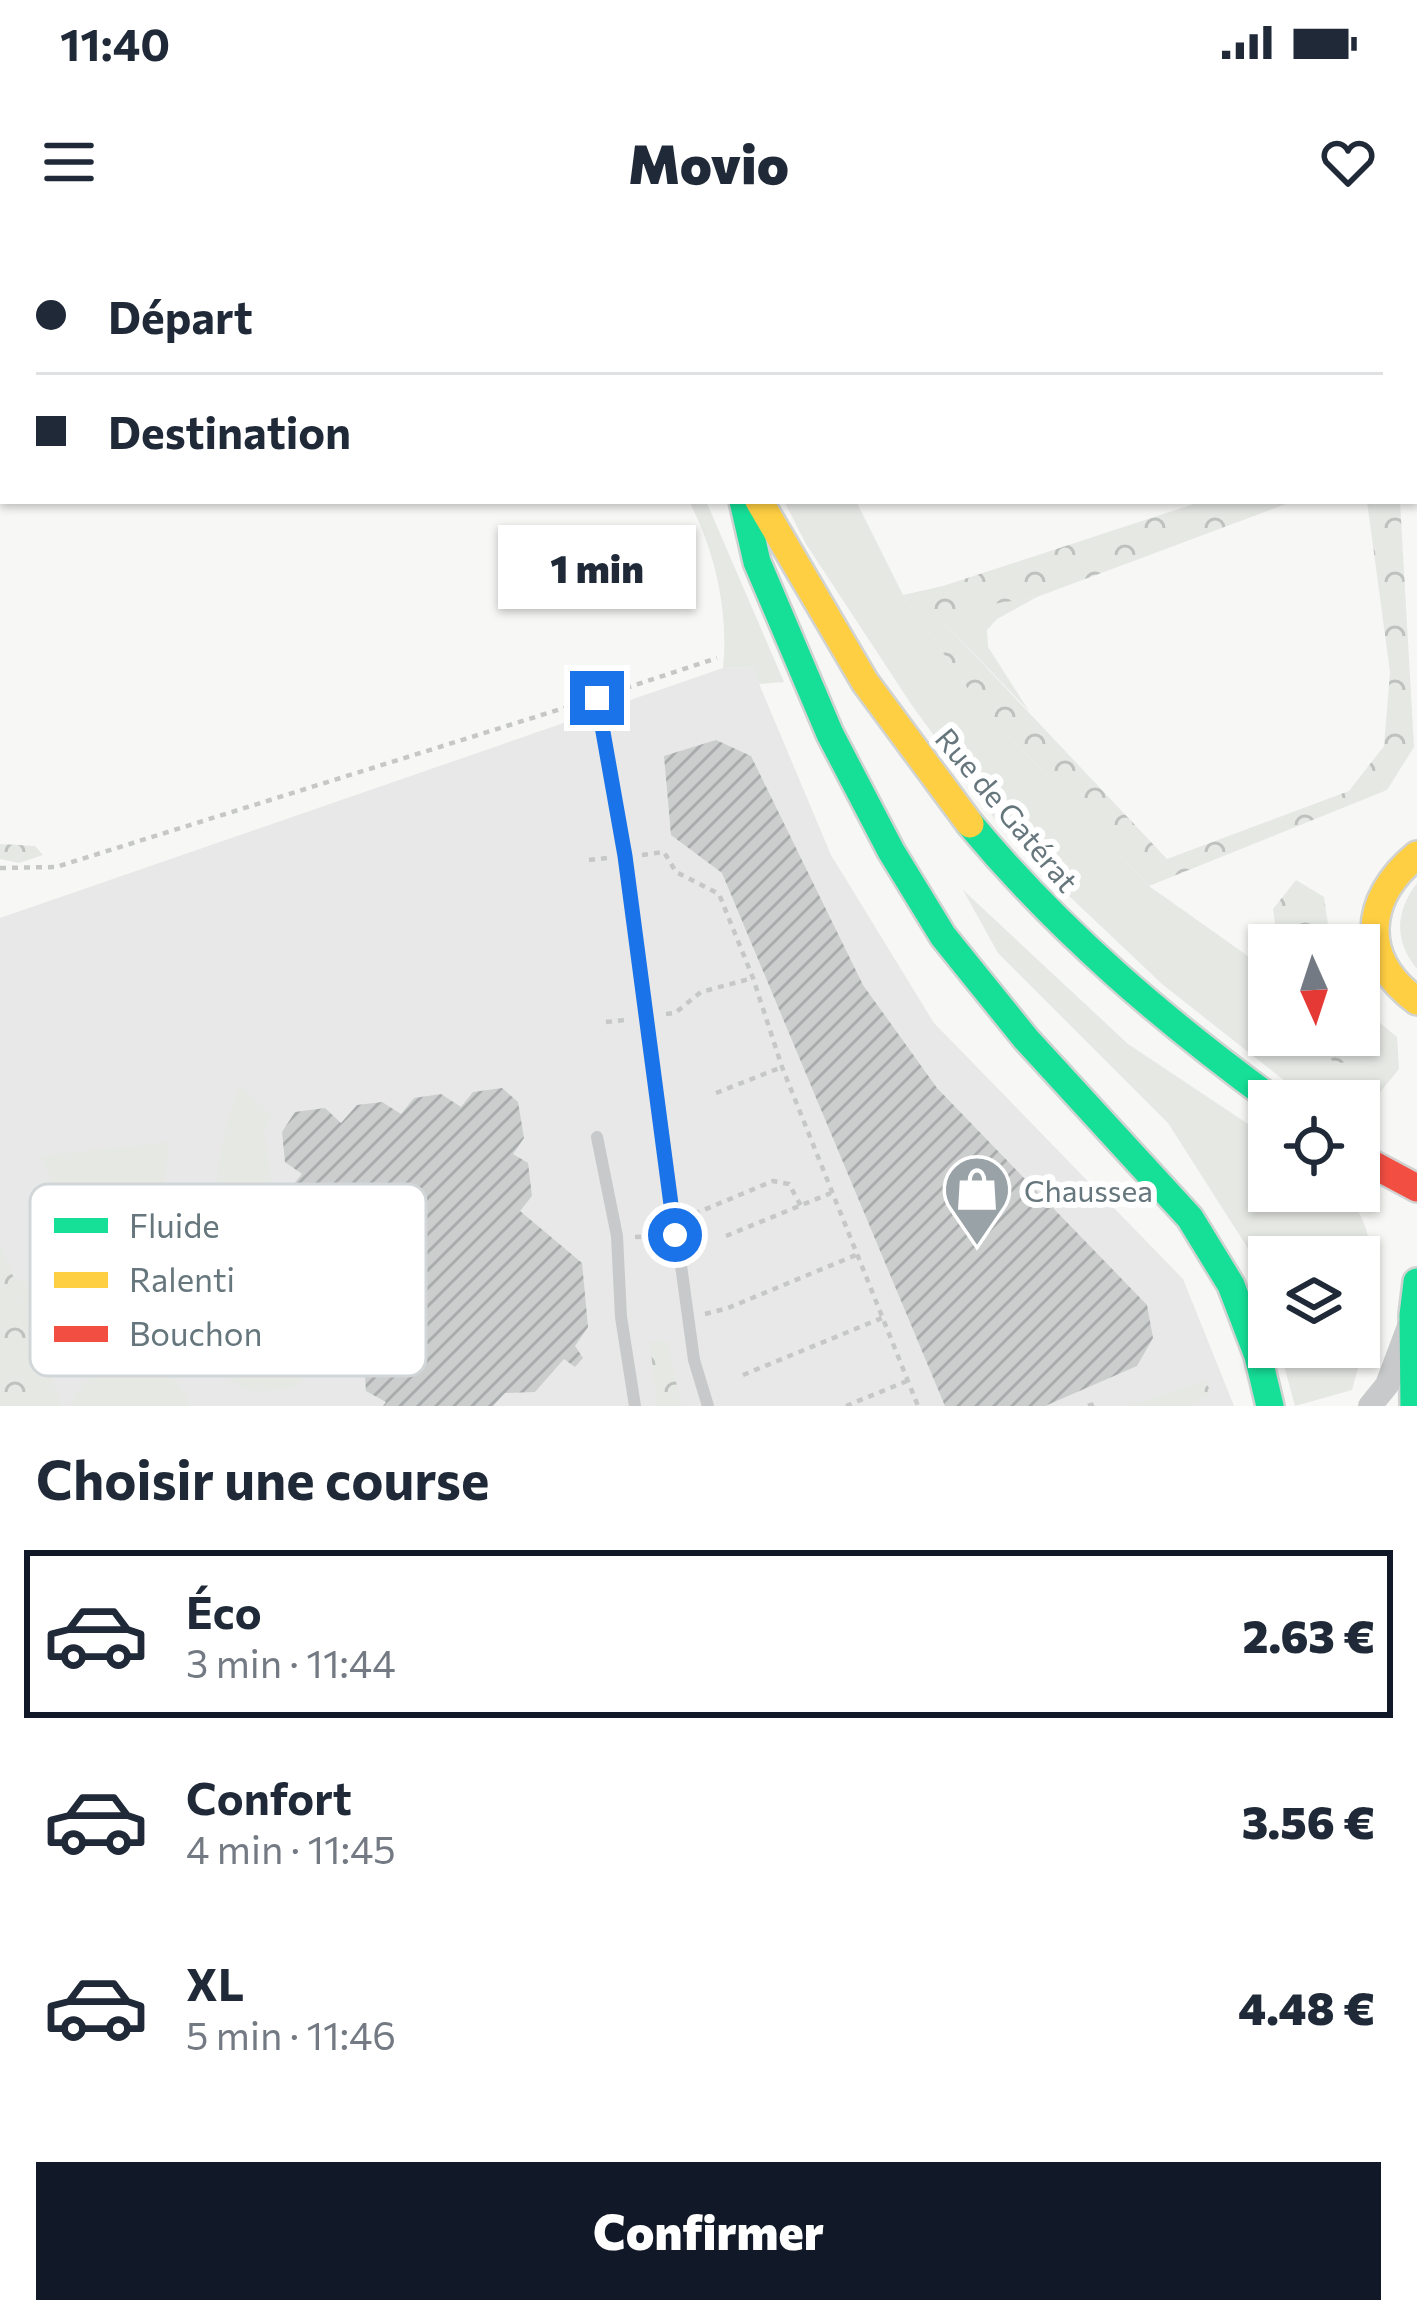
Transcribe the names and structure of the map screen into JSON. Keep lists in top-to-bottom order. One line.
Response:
{"streets":{"main road":["Rue de Gatérat"]},"places":{"shop":["Chaussea"]},"legend":["Fluide","Ralenti","Bouchon"],"north":"bottom","page":{"status":"11:40","header":"Movio","banner":["Départ","Destination"],"bubble":"1 min","heading":"Choisir une course","list":[{"name":"Éco","note":"3 min · 11:44","value":"2.63 €"},{"name":"Confort","note":"4 min · 11:45","value":"3.56 €"},{"name":"XL","note":"5 min · 11:46","value":"4.48 €"}],"buttons":"Confirmer"}}
